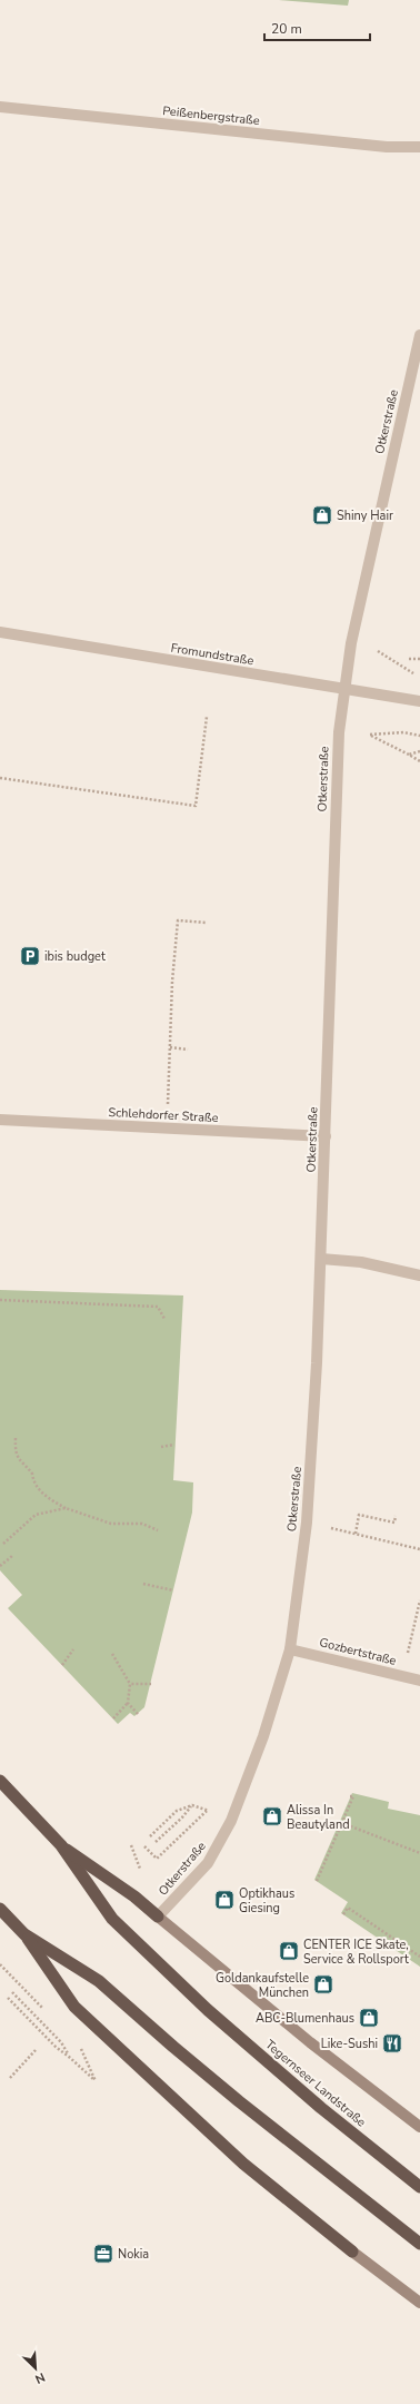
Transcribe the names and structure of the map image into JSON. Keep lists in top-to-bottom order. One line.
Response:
{"streets":{"highway":["Tegernseer Landstraße"],"street":["Peißenbergstraße","Otkerstraße","Fromundstraße","Schlehdorfer Straße","Gozbertstraße"]},"crossings":[["Otkerstraße","Fromundstraße"],["Otkerstraße","Schlehdorfer Straße"],["Otkerstraße","Gozbertstraße"]],"places":{"shop":["Shiny Hair","Alissa In Beautyland","Optikhaus Giesing","CENTER ICE Skate, Service & Rollsport","Goldankaufstelle München","ABC-Blumenhaus"],"parking":["ibis budget"],"restaurant":["Like-Sushi"],"office":["Nokia"]},"scale_bar":"20 m","north":"bottom right"}
